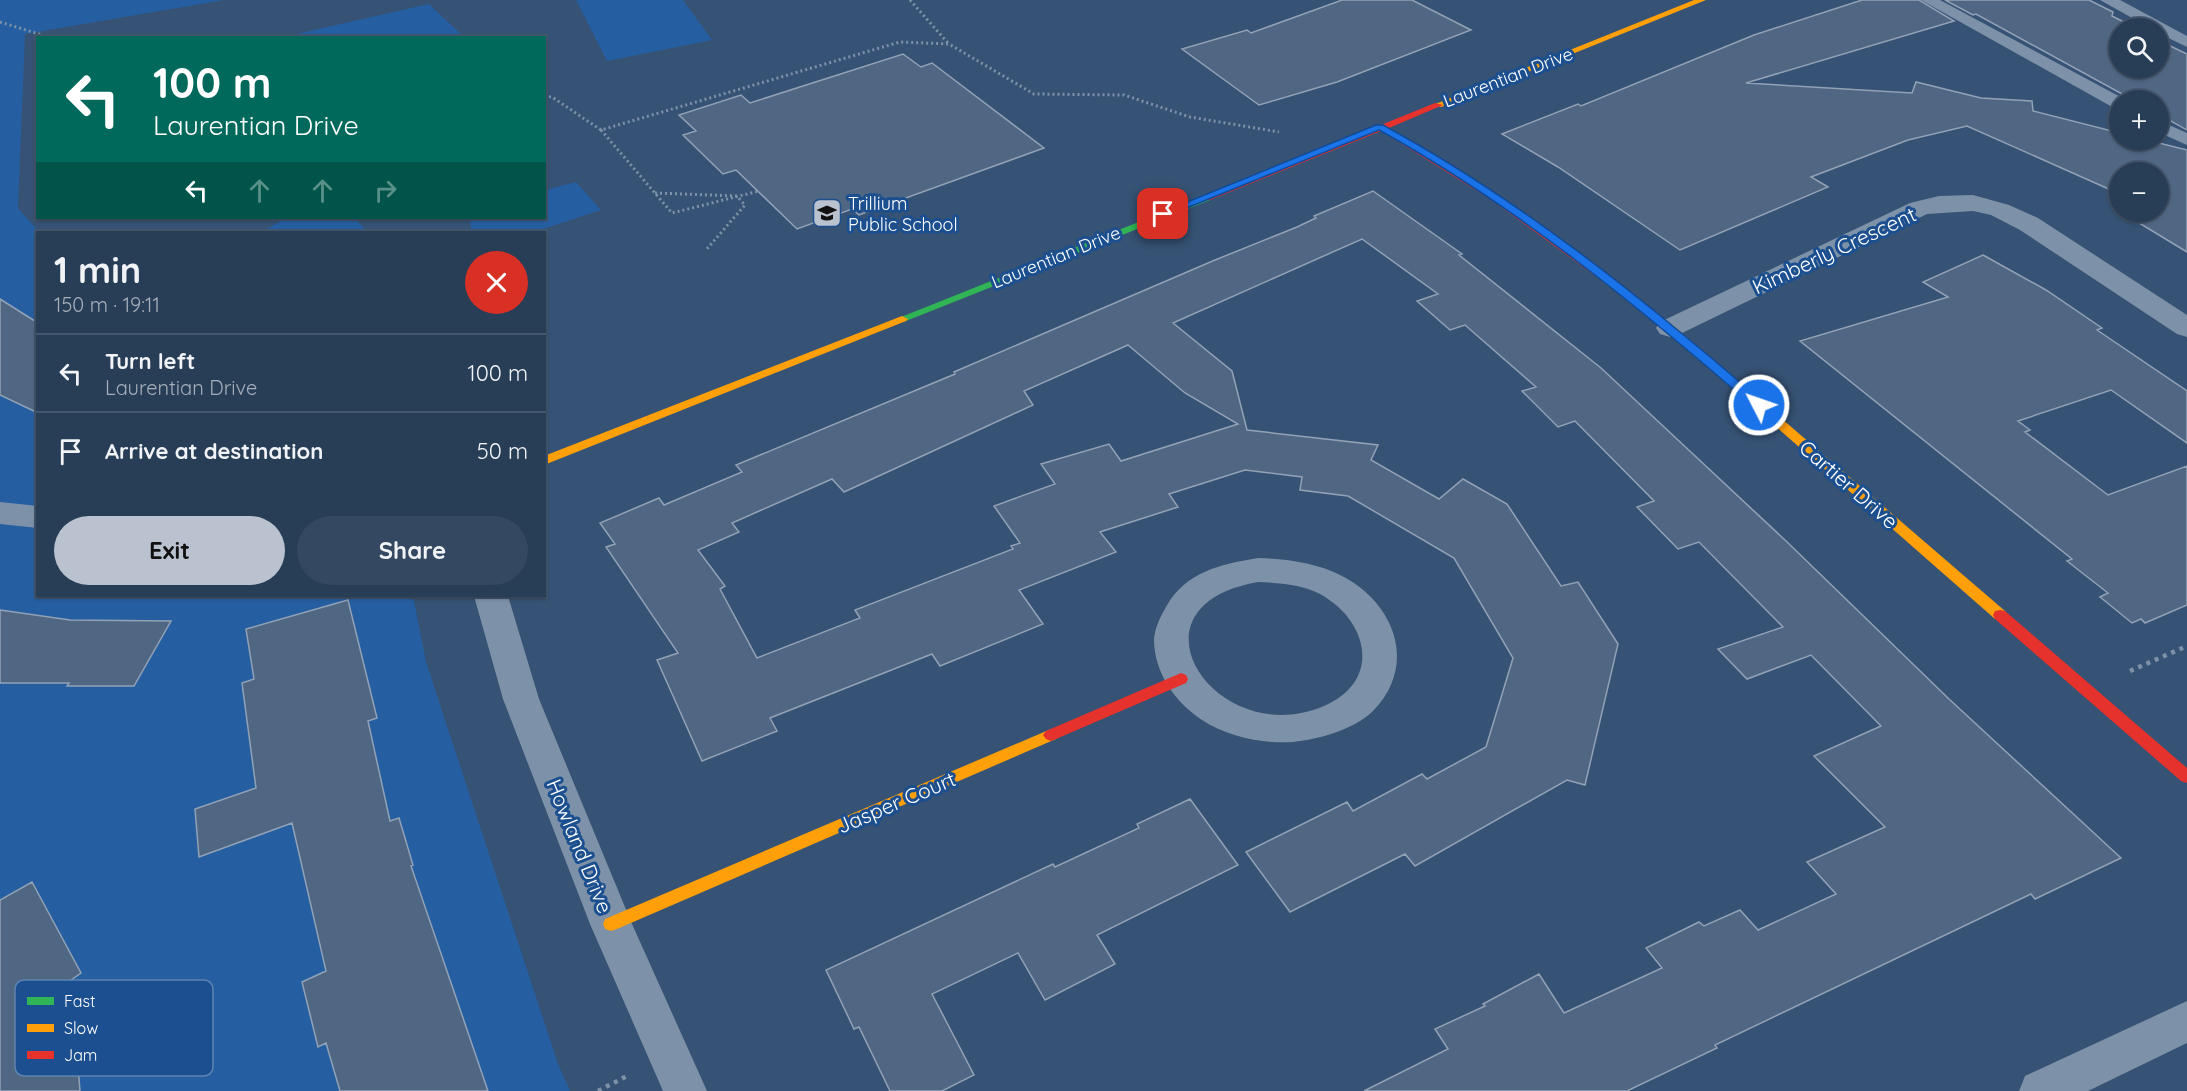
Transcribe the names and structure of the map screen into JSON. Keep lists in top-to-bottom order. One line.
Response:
{"streets":{"street":["Laurentian Drive","Kimberly Crescent","Cartier Drive","Jasper Court","Howland Drive"]},"crossings":[["Laurentian Drive","Cartier Drive"],["Kimberly Crescent","Cartier Drive"],["Jasper Court","Howland Drive"]],"places":{"school or university":["Trillium Public School"]},"legend":["Fast","Slow","Jam"],"page":{"map_buttons":["+","−"],"turn":["100 m","Laurentian Drive"],"heading":["1 min","150 m · 19:11"],"list":[{"name":"Turn left","note":"Laurentian Drive","value":"100 m"},{"name":"Arrive at destination","value":"50 m"}],"buttons":["Exit","Share"]}}
